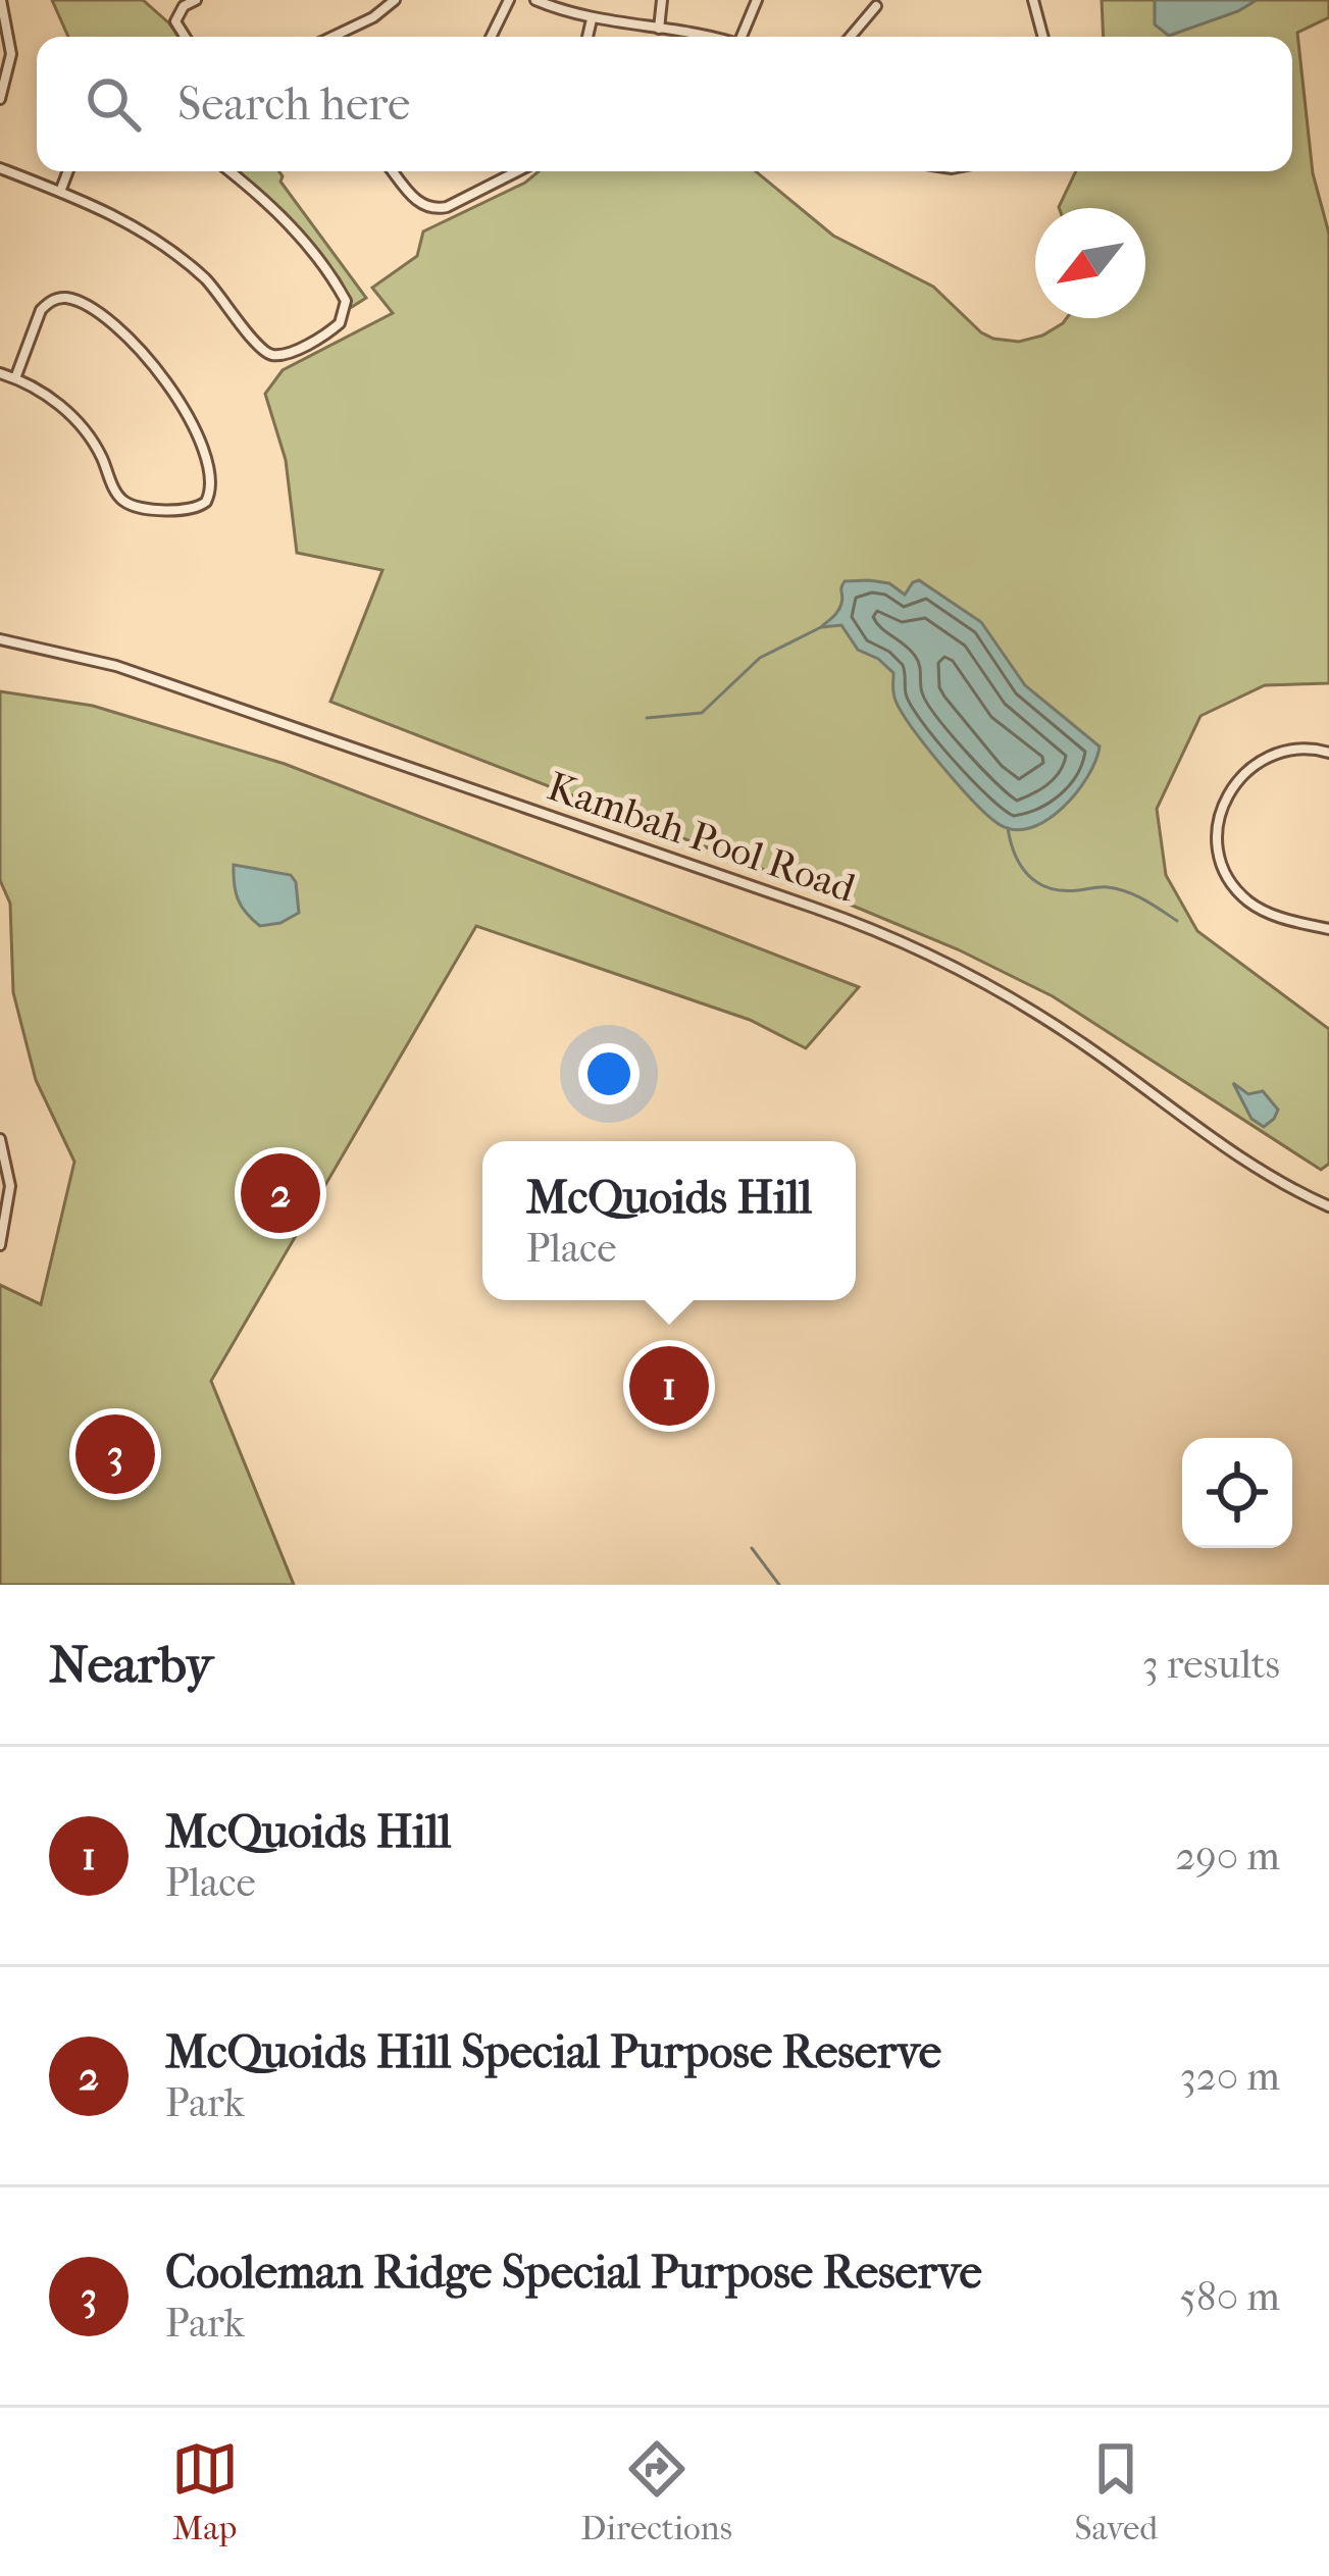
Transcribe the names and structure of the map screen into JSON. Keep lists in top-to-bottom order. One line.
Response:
{"streets":{"street":["Kambah Pool Road"]},"north":"bottom left","page":{"search":"Search here","popup":["McQuoids Hill","Place"],"pins":["2","1","3"],"heading":["Nearby","3 results"],"list":[{"mark":"1","name":"McQuoids Hill","note":"Place","value":"290 m"},{"mark":"2","name":"McQuoids Hill Special Purpose Reserve","note":"Park","value":"320 m"},{"mark":"3","name":"Cooleman Ridge Special Purpose Reserve","note":"Park","value":"580 m"}],"nav":["Map","Directions","Saved"]}}
